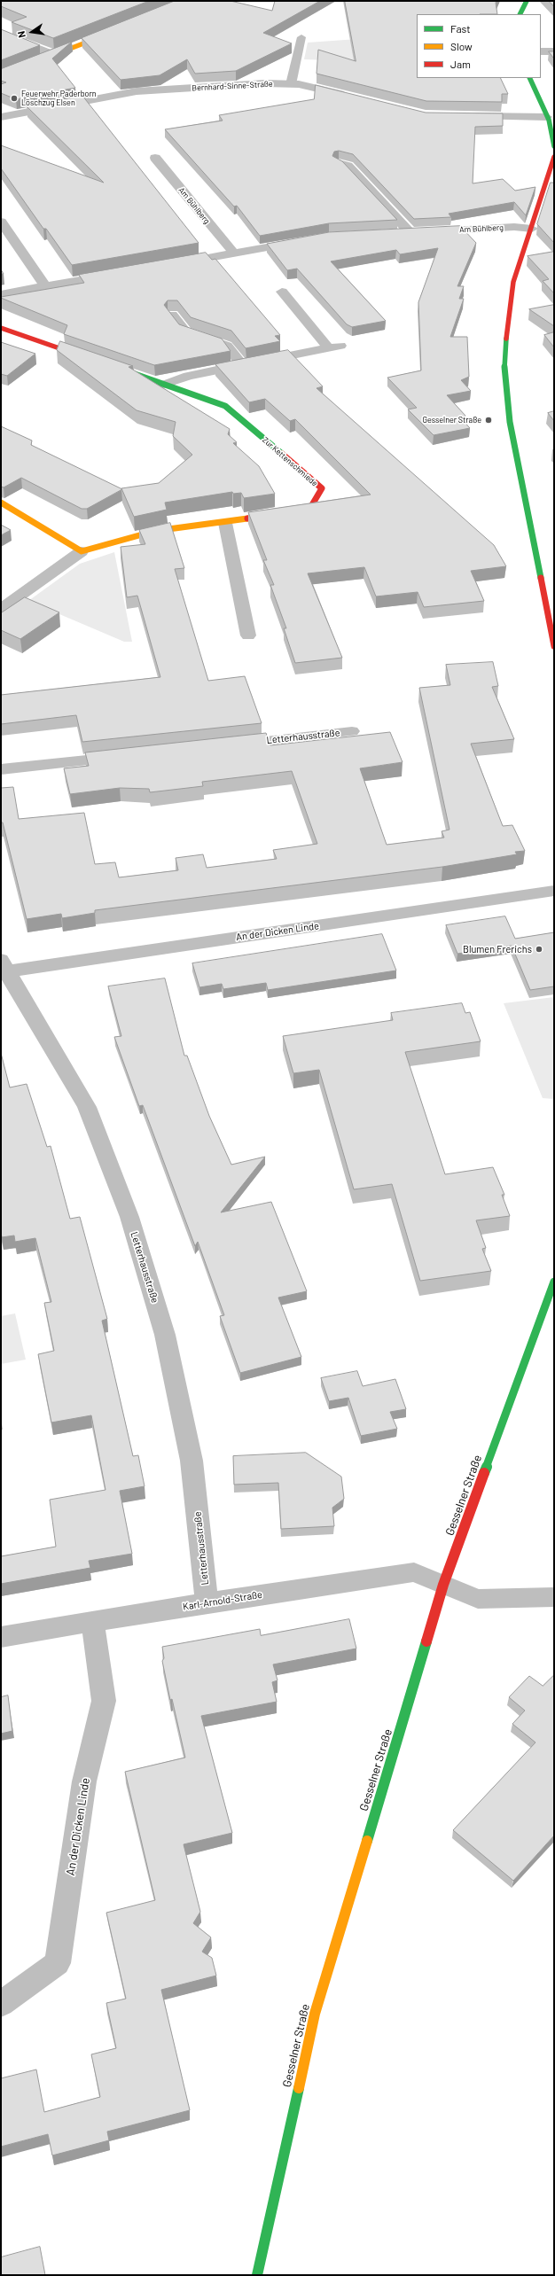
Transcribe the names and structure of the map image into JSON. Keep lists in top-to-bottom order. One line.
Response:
{"streets":{"street":["Bernhard-Sinne-Straße","Am Bühlberg","Zur Kettenschmiede","Letterhausstraße","An der Dicken Linde","Gesselner Straße","Karl-Arnold-Straße"]},"crossings":[["Letterhausstraße","An der Dicken Linde"],["Letterhausstraße","Karl-Arnold-Straße"],["An der Dicken Linde","Karl-Arnold-Straße"],["Gesselner Straße","Karl-Arnold-Straße"]],"places":["Feuerwehr Paderborn Löschzug Elsen","Gesselner Straße","Blumen Frerichs"],"legend":["Fast","Slow","Jam"],"north":"left"}
